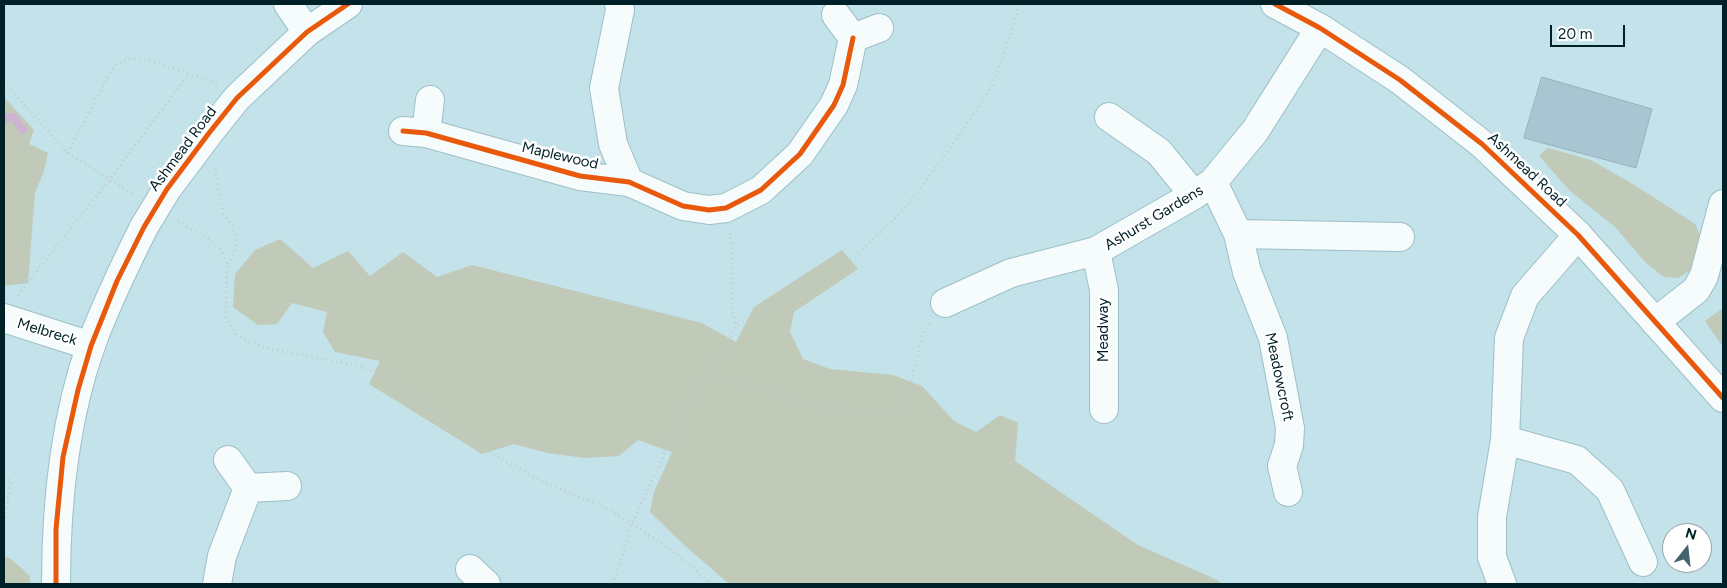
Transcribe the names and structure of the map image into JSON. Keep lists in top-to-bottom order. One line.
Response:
{"streets":{"street":["Ashmead Road","Maplewood","Ashurst Gardens","Meadway","Melbreck","Meadowcroft"]},"crossings":[["Ashmead Road","Ashurst Gardens"],["Ashmead Road","Melbreck"],["Ashurst Gardens","Meadway"],["Ashurst Gardens","Meadowcroft"]],"scale_bar":"20 m","north":"top"}
